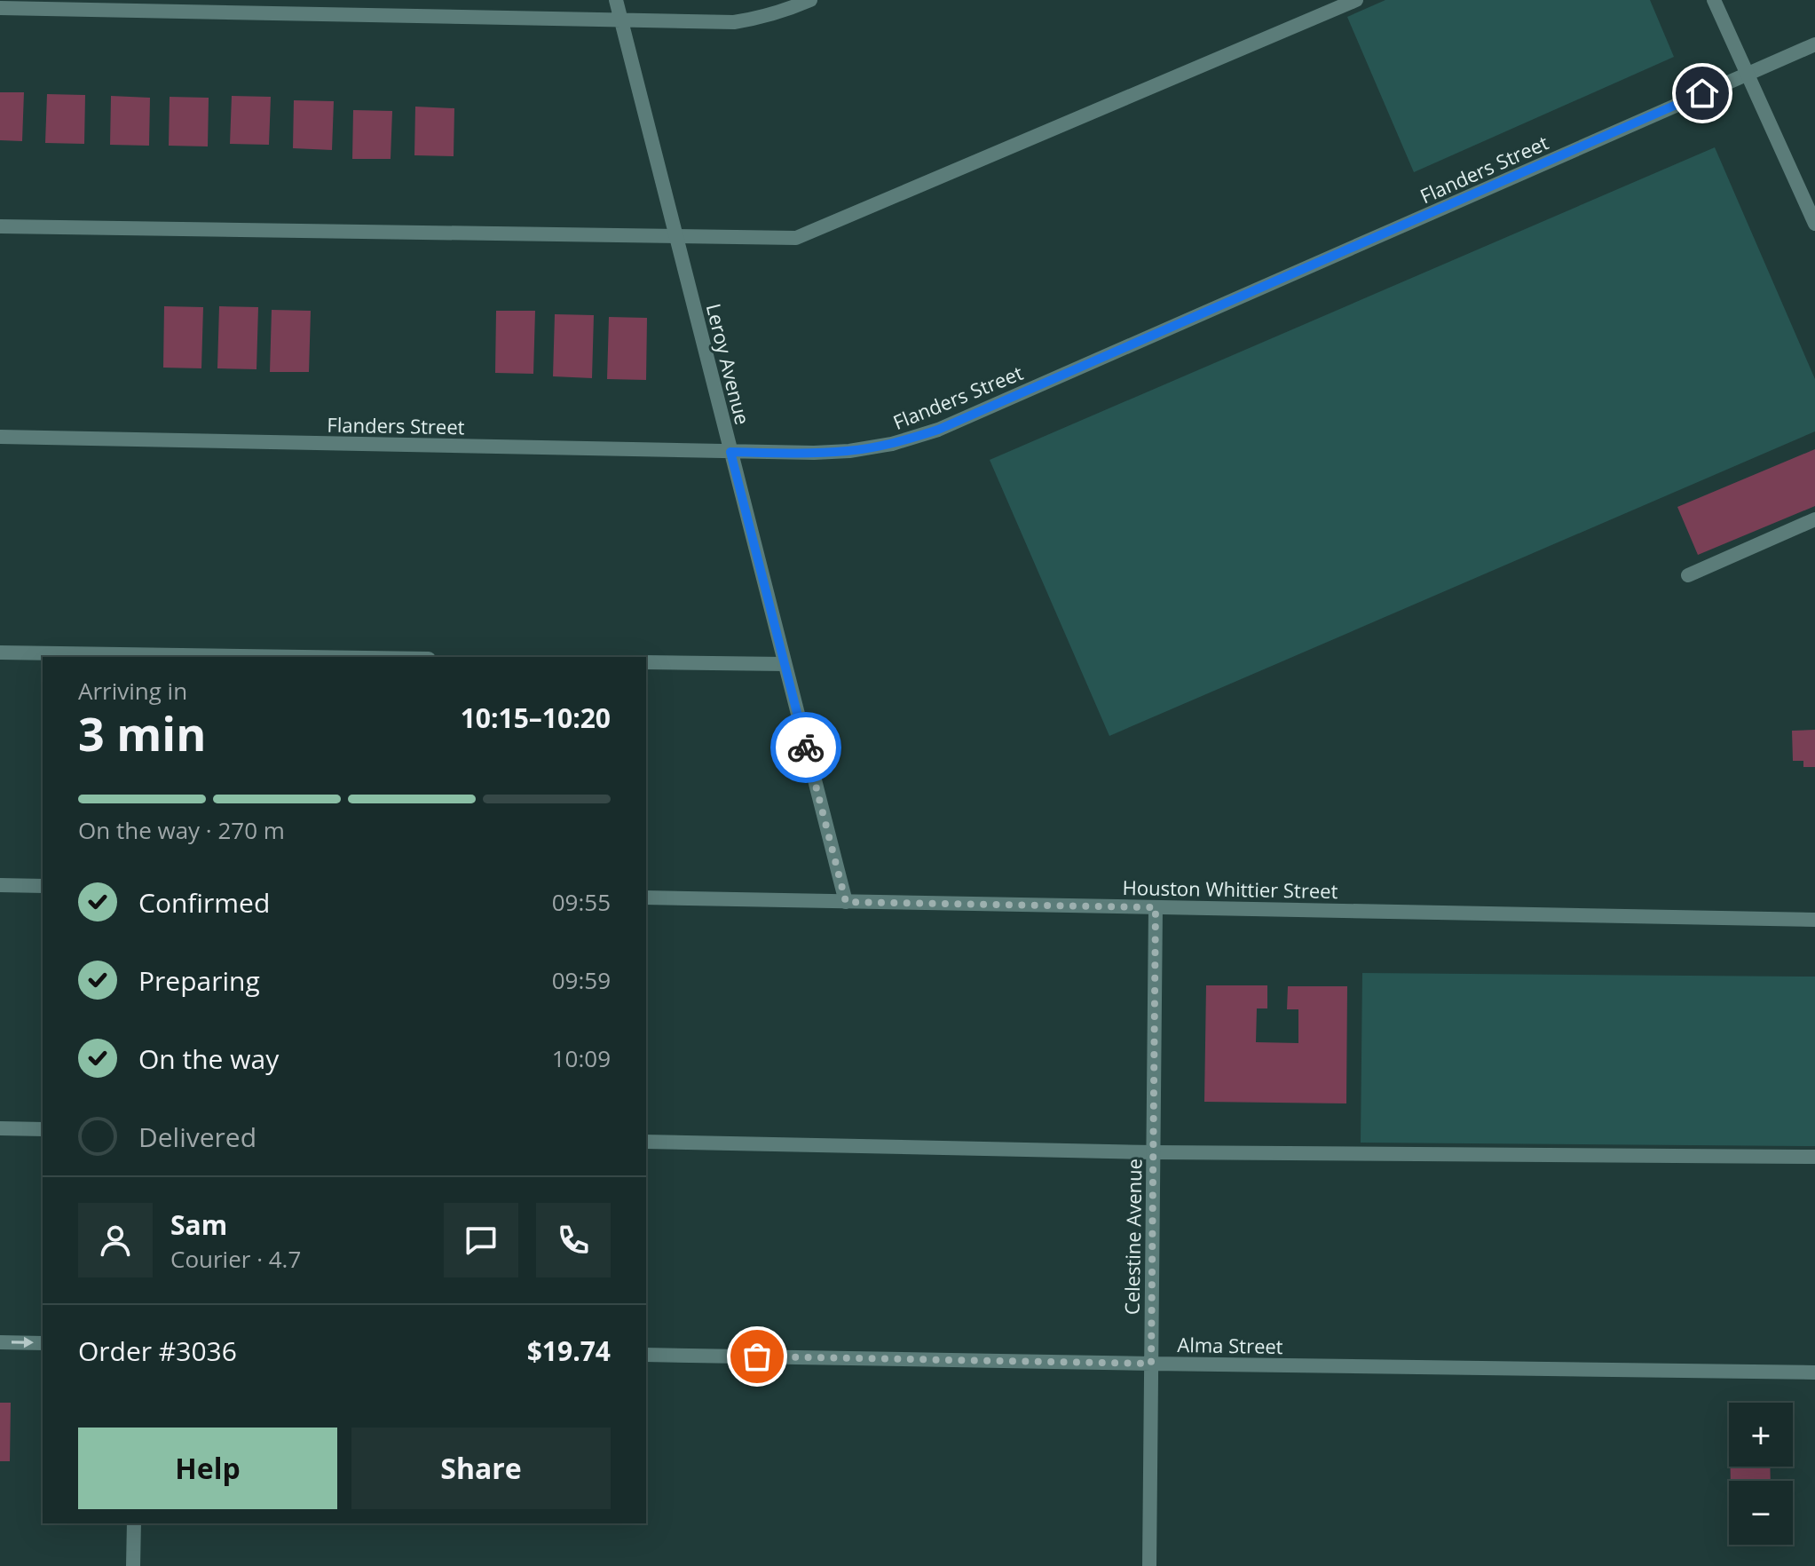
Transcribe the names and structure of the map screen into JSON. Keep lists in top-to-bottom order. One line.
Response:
{"streets":{"street":["Flanders Street","Leroy Avenue","Houston Whittier Street","Celestine Avenue","Alma Street"]},"crossings":[["Flanders Street","Leroy Avenue"],["Leroy Avenue","Houston Whittier Street"],["Houston Whittier Street","Celestine Avenue"],["Celestine Avenue","Alma Street"]],"page":{"heading":["3 min","Arriving in","10:15–10:20"],"panel":["Sam","Courier · 4.7","Order #3036","$19.74"],"bar":"On the way · 270 m","list":[["Confirmed","09:55"],["Preparing","09:59"],["On the way","10:09"],"Delivered"],"map_buttons":["+","−"],"buttons":["Help","Share"]}}
